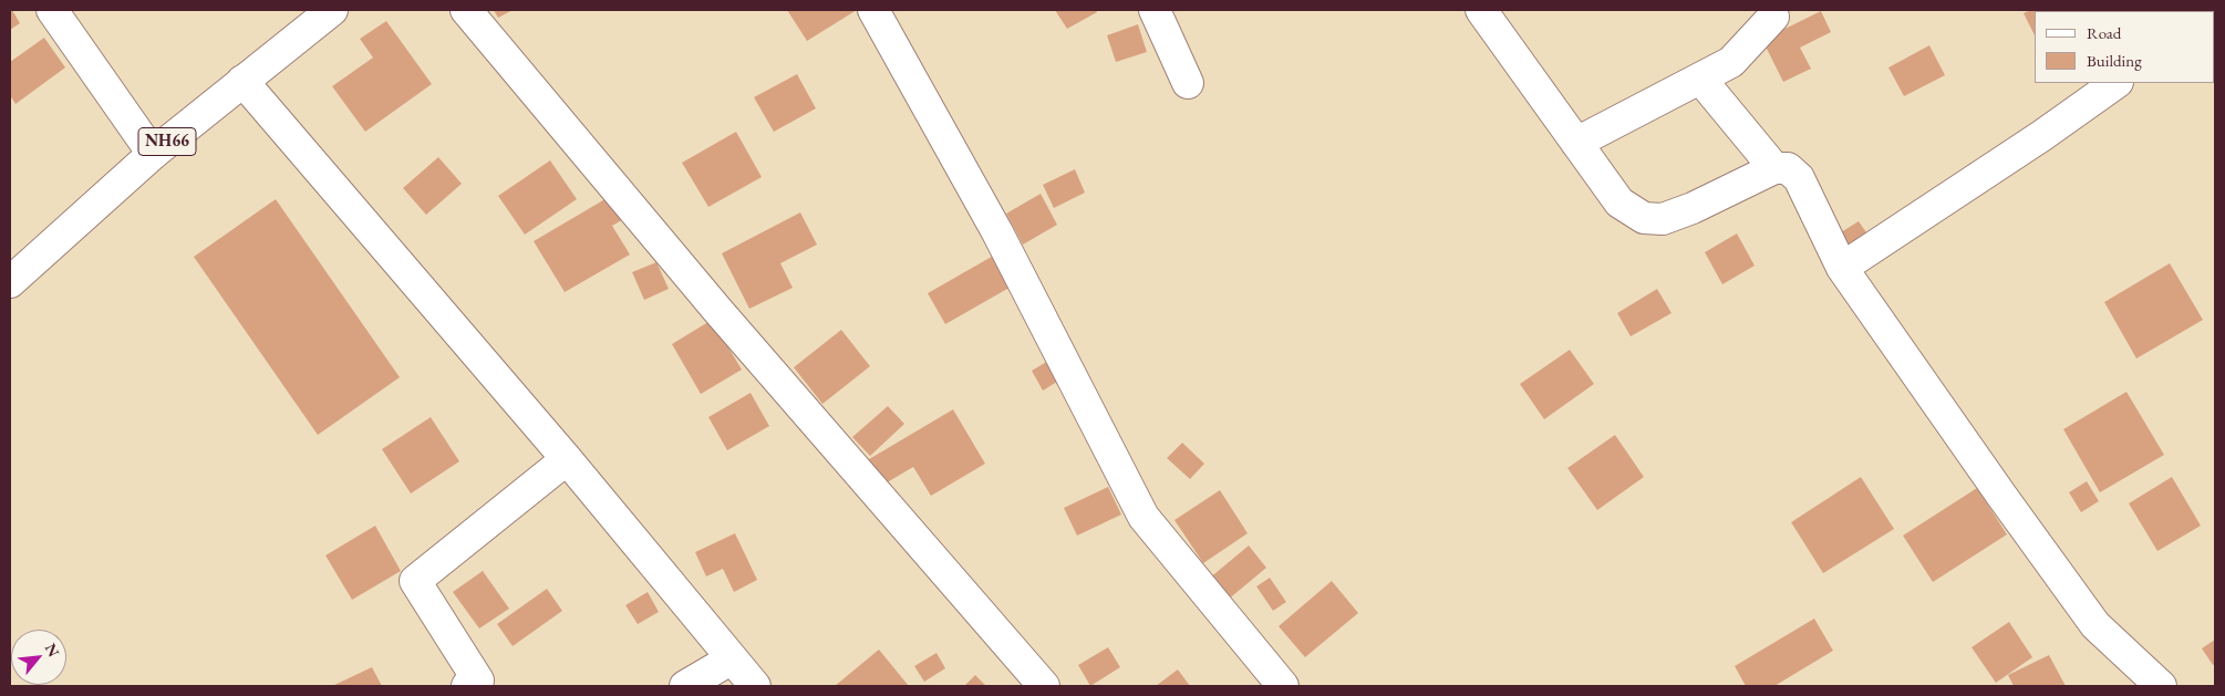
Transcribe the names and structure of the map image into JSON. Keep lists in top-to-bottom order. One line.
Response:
{"streets":{"main road":["NH66"]},"legend":["Road","Building"],"north":"top right"}
